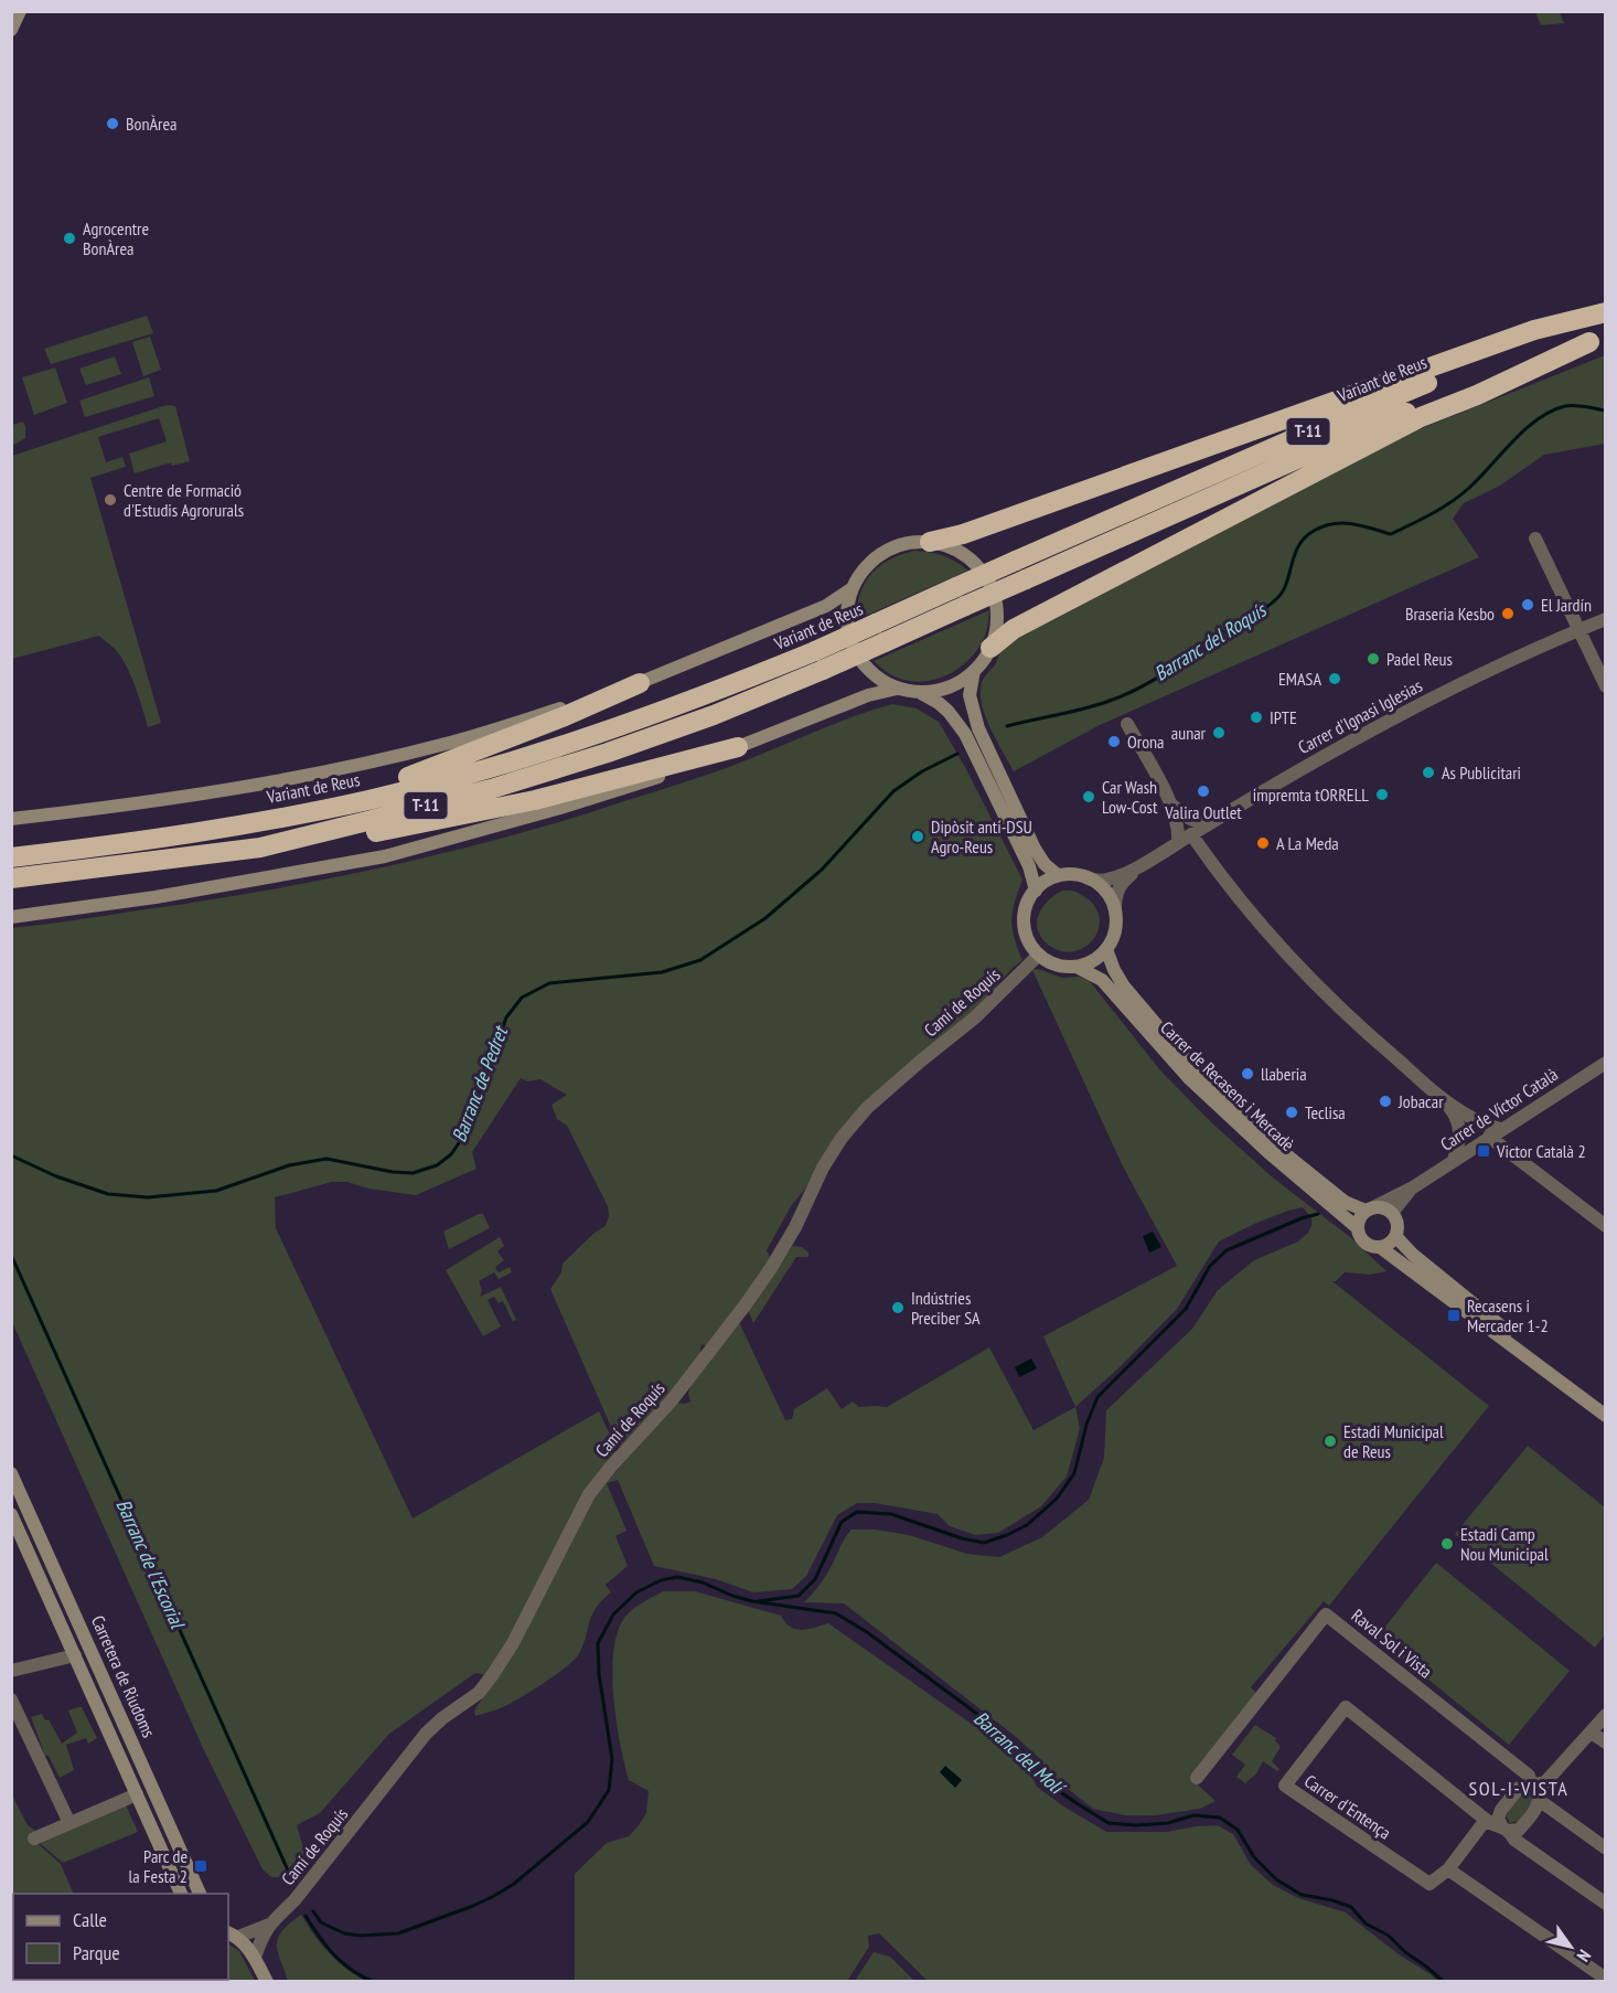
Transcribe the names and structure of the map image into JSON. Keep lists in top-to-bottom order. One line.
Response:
{"streets":{"highway":["Variant de Reus","T-11"],"street":["Carrer d'Ignasi Iglesias","Camí de Roquís","Carrer de Recasens i Mercadè","Carrer de Víctor Català","Raval Sol i Vista","Carretera de Riudoms","Carrer d'Entença"]},"crossings":[["Carrer d'Ignasi Iglesias","Camí de Roquís"],["Carrer d'Ignasi Iglesias","Carrer de Recasens i Mercadè"],["Camí de Roquís","Carrer de Recasens i Mercadè"],["Carrer de Recasens i Mercadè","Carrer de Víctor Català"]],"districts":["SOL-I-VISTA"],"water":["Barranc del Roquís","Barranc de Pedret","Barranc de l'Escorial","Barranc del Molí"],"places":{"other":["BonÀrea","Agrocentre BonÀrea","Centre de Formació d'Estudis Agrorurals","El Jardín","Braseria Kesbo","Padel Reus","EMASA","IPTE","aunar","Orona","As Publicitari","Valira Outlet","impremta tORRELL","Car Wash Low-Cost","Dipòsit anti-DSU Agro-Reus","A La Meda","llaberia","Jobacar","Teclisa","Indústries Preciber SA","Estadi Municipal de Reus","Estadi Camp Nou Municipal"],"transit":["Victor Català 2","Recasens i Mercader 1-2","Parc de la Festa 2"]},"legend":["Calle","Parque"],"north":"bottom right"}
